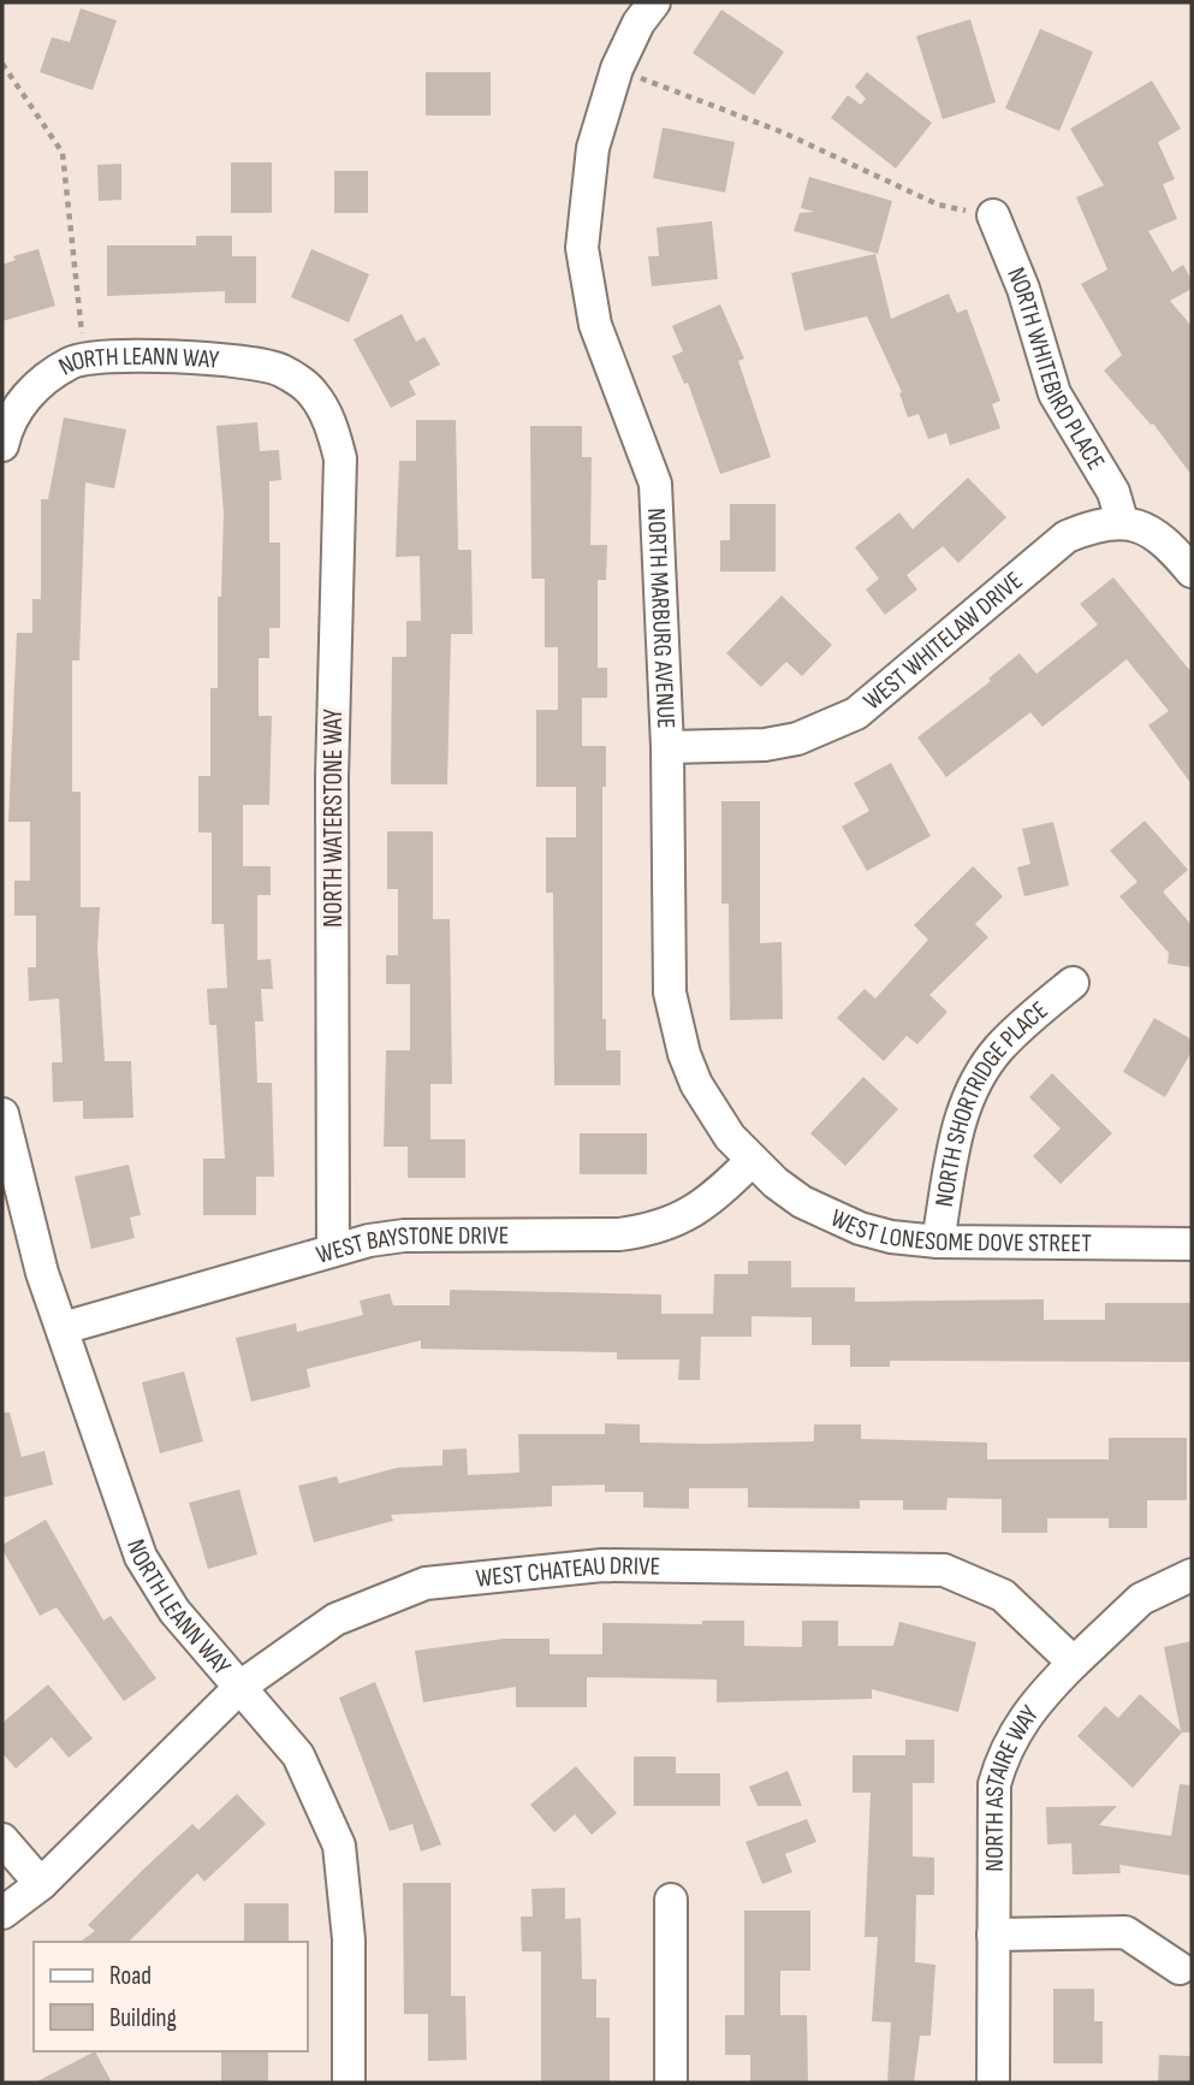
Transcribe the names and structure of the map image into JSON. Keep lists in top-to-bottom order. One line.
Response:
{"streets":{"street":["NORTH LEANN WAY","NORTH WHITEBIRD PLACE","NORTH MARBURG AVENUE","WEST WHITELAW DRIVE","NORTH WATERSTONE WAY","NORTH SHORTRIDGE PLACE","WEST LONESOME DOVE STREET","WEST BAYSTONE DRIVE","WEST CHATEAU DRIVE","NORTH ASTAIRE WAY"]},"crossings":[["NORTH LEANN WAY","NORTH WATERSTONE WAY"],["NORTH LEANN WAY","WEST BAYSTONE DRIVE"],["NORTH LEANN WAY","WEST CHATEAU DRIVE"],["NORTH WHITEBIRD PLACE","WEST WHITELAW DRIVE"],["NORTH MARBURG AVENUE","WEST WHITELAW DRIVE"],["NORTH MARBURG AVENUE","WEST LONESOME DOVE STREET"],["NORTH MARBURG AVENUE","WEST BAYSTONE DRIVE"],["NORTH WATERSTONE WAY","WEST BAYSTONE DRIVE"],["NORTH SHORTRIDGE PLACE","WEST LONESOME DOVE STREET"],["WEST LONESOME DOVE STREET","WEST BAYSTONE DRIVE"],["WEST CHATEAU DRIVE","NORTH ASTAIRE WAY"]],"legend":["Road","Building"]}
